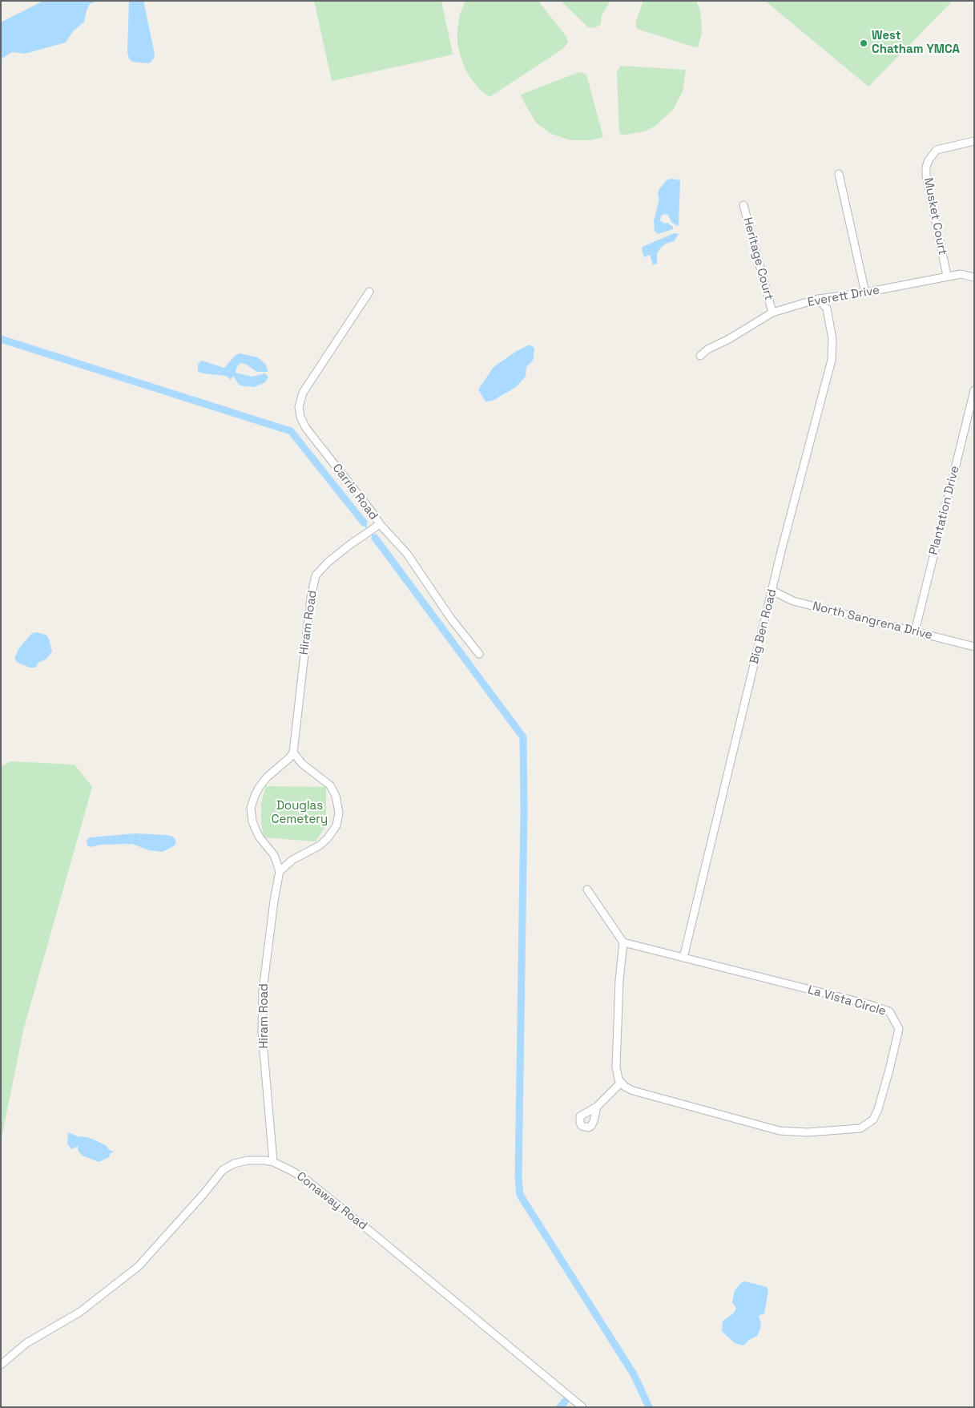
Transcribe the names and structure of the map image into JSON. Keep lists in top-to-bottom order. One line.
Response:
{"streets":{"street":["Musket Court","Heritage Court","Everett Drive","Carrie Road","Plantation Drive","North Sangrena Drive","Hiram Road","Big Ben Road","La Vista Circle","Conaway Road"]},"crossings":[["Musket Court","Everett Drive"],["Heritage Court","Everett Drive"],["Everett Drive","Big Ben Road"],["Carrie Road","Hiram Road"],["Plantation Drive","North Sangrena Drive"],["North Sangrena Drive","Big Ben Road"],["Hiram Road","Conaway Road"],["Big Ben Road","La Vista Circle"]],"parks":["Douglas Cemetery"],"places":["West Chatham YMCA"]}
